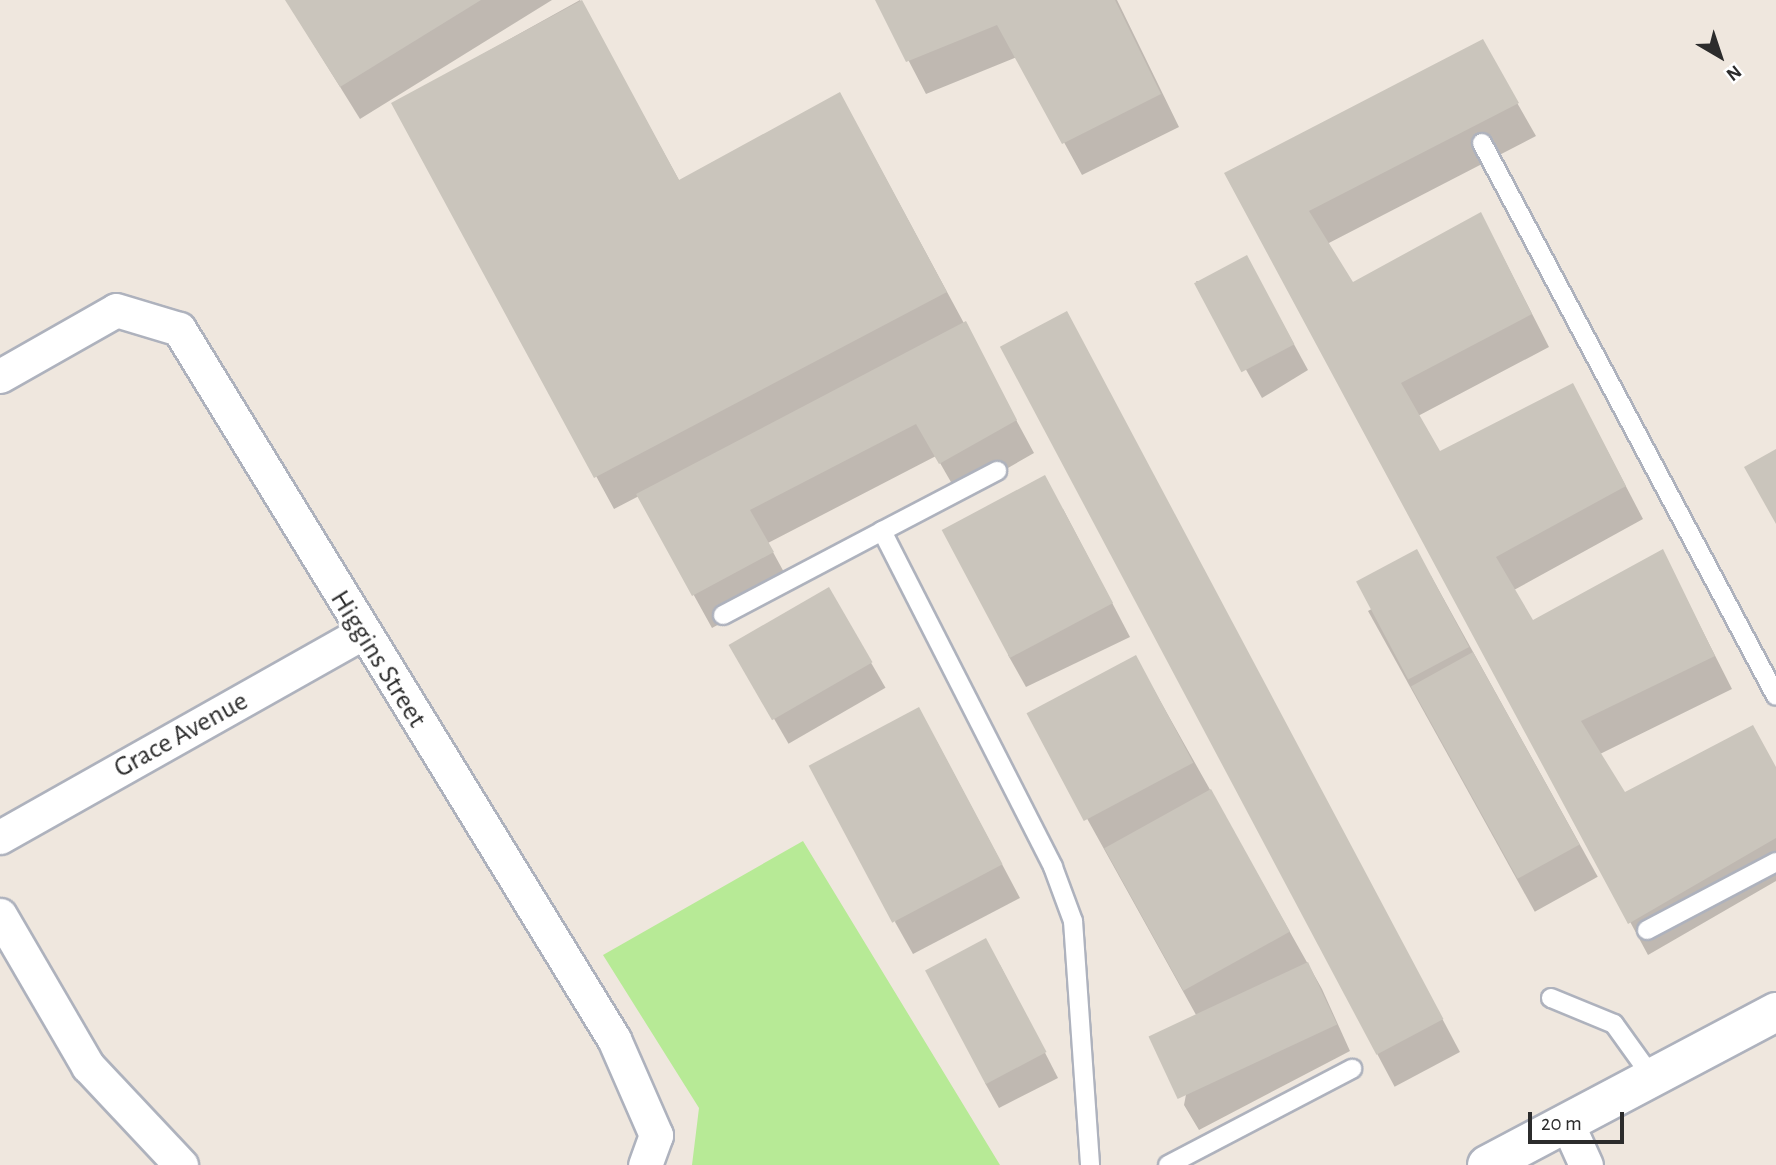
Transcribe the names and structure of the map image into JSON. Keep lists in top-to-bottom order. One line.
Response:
{"streets":{"street":["Higgins Street","Grace Avenue"]},"crossings":[["Higgins Street","Grace Avenue"]],"scale_bar":"20 m","north":"bottom right"}
